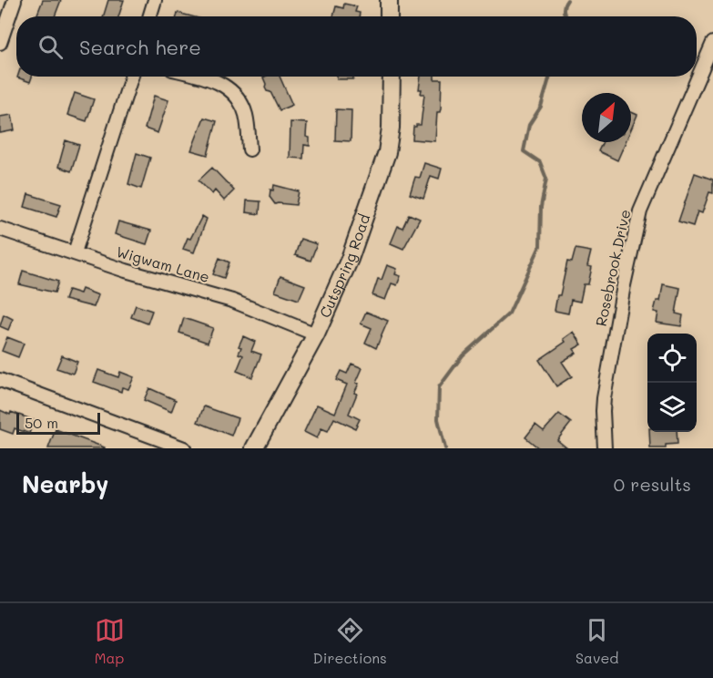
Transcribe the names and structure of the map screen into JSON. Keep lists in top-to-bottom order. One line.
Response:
{"streets":{"street":["Wigwam Lane","Cutspring Road","Rosebrook Drive"]},"crossings":[["Wigwam Lane","Cutspring Road"]],"scale_bar":"50 m","north":"top right","page":{"search":"Search here","scale":"50 m","heading":["Nearby","0 results"],"nav":["Map","Directions","Saved"]}}
